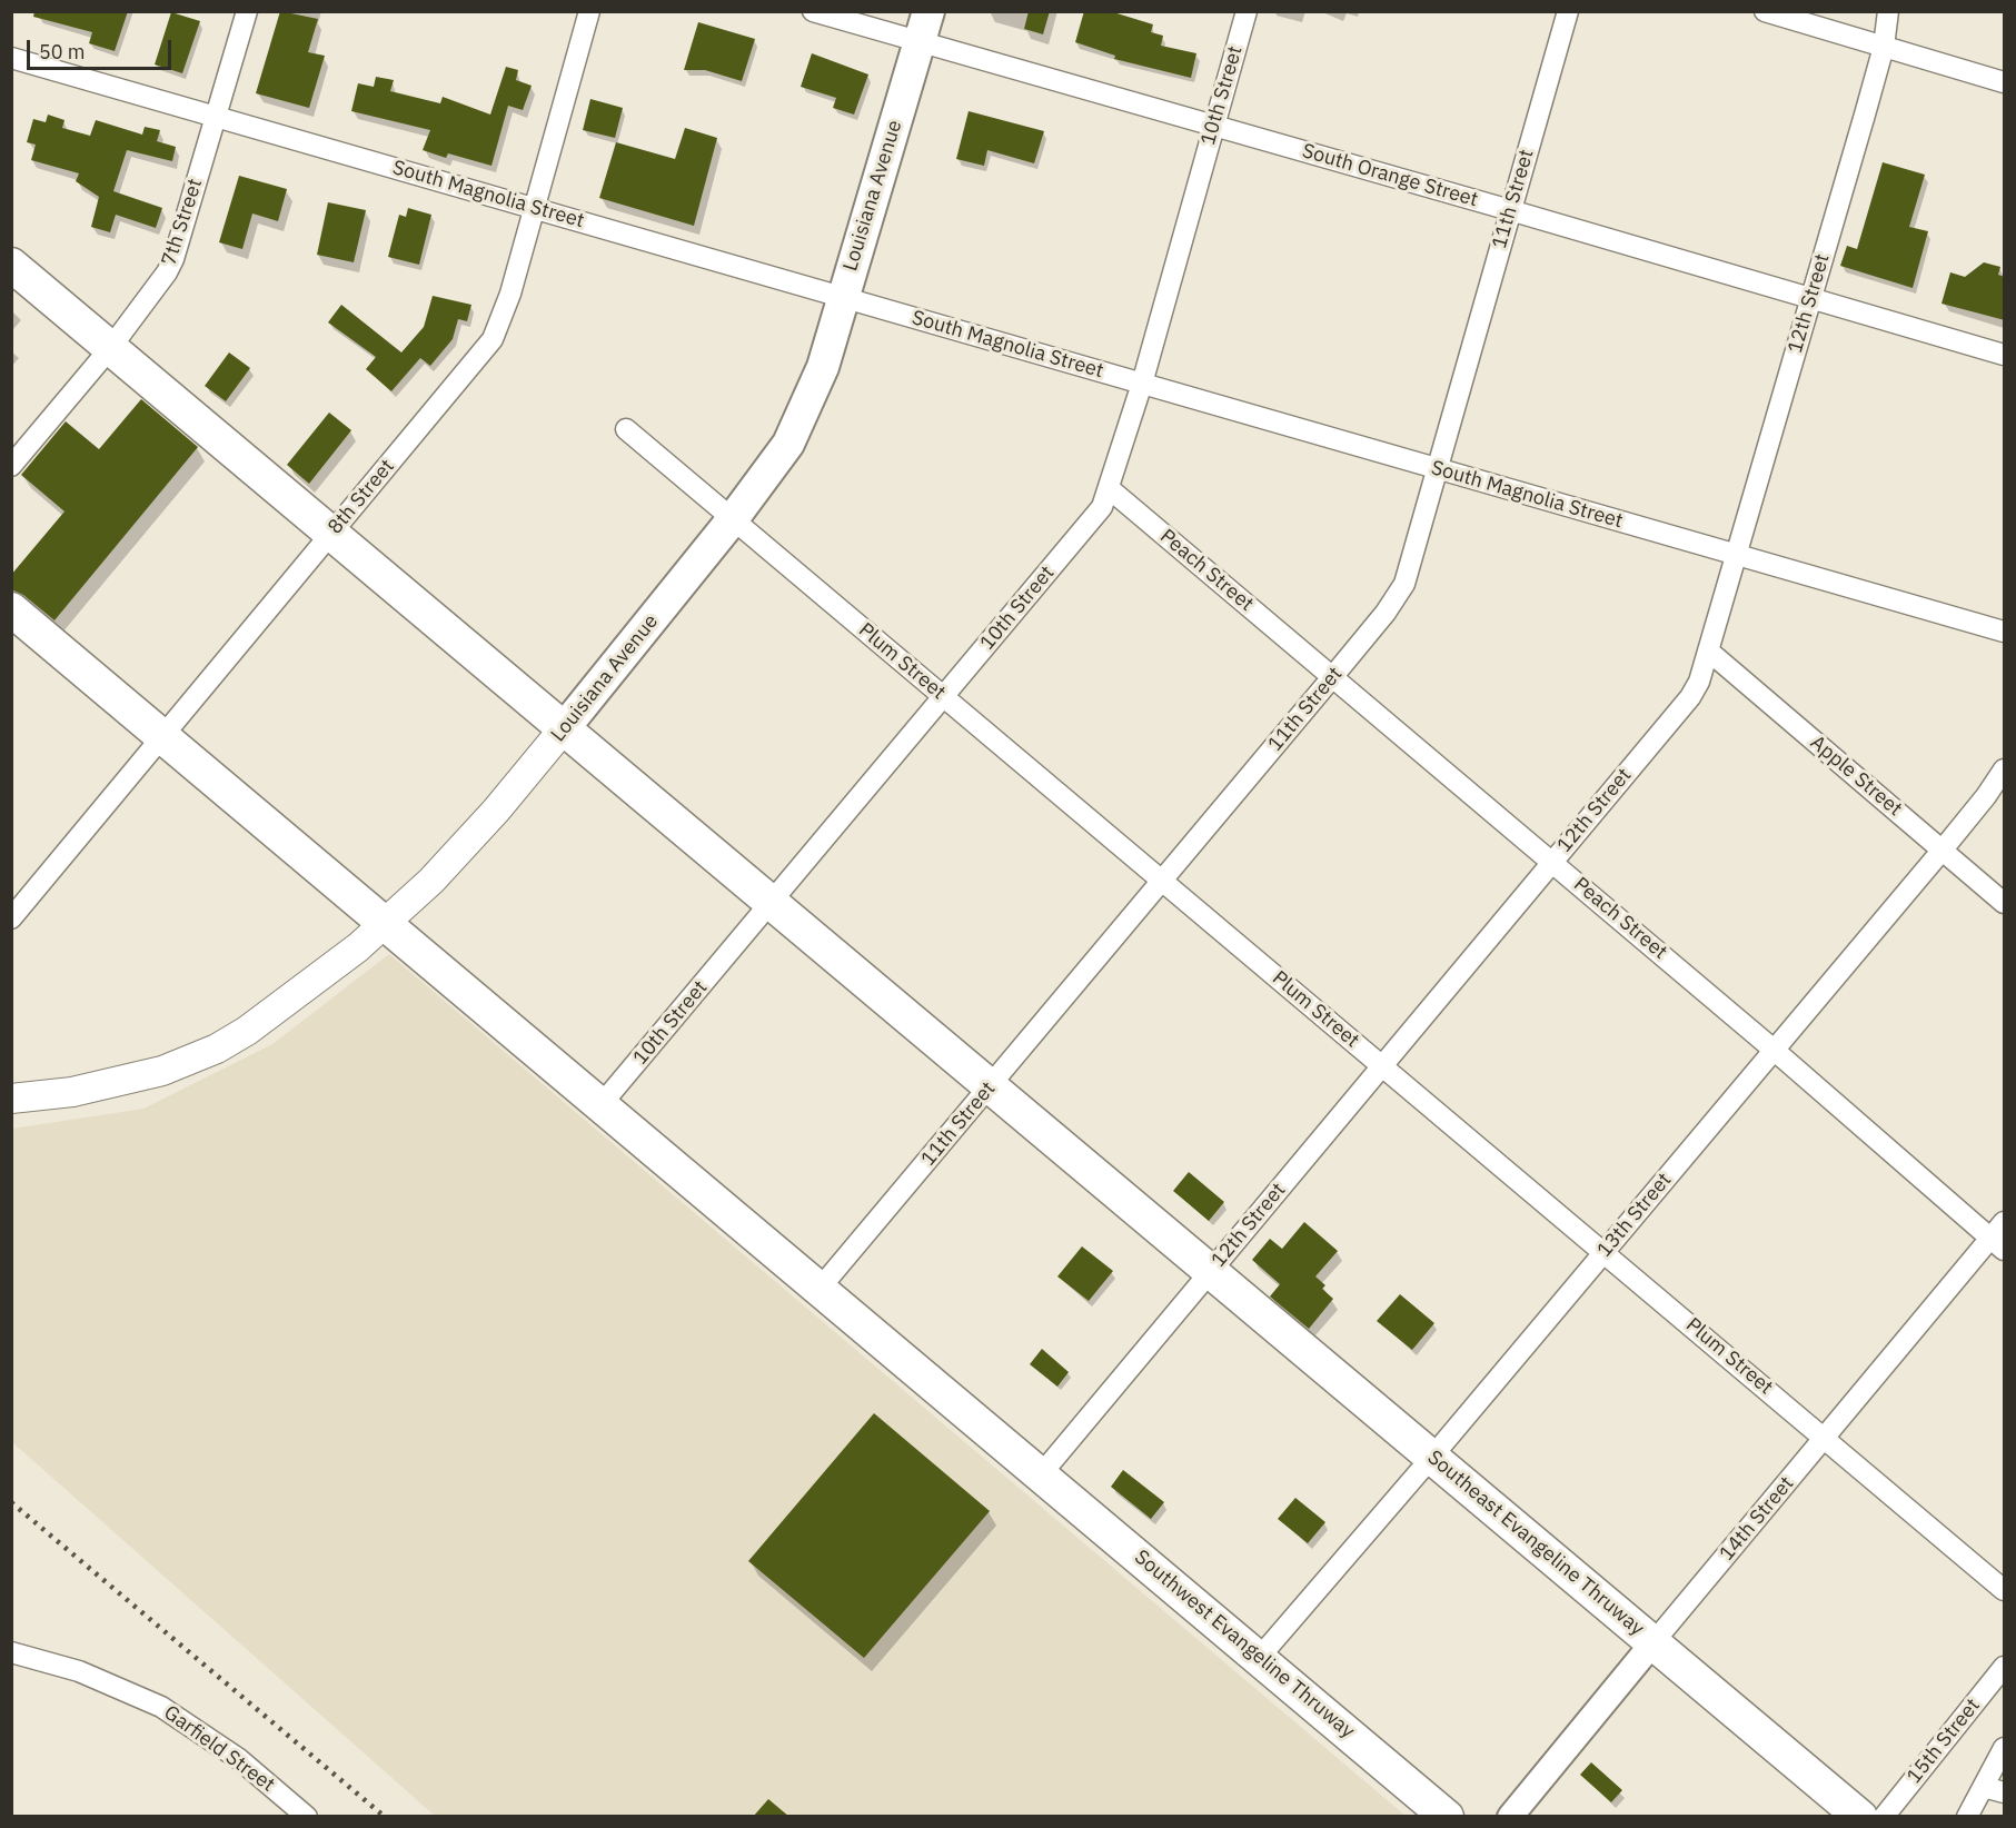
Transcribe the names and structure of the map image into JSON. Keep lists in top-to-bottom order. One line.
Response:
{"streets":{"highway":["Southeast Evangeline Thruway","Southwest Evangeline Thruway"],"main road":["Louisiana Avenue"],"street":["10th Street","South Orange Street","South Magnolia Street","11th Street","7th Street","12th Street","8th Street","Peach Street","Plum Street","Apple Street","13th Street","14th Street","15th Street","Garfield Street"]},"crossings":[["10th Street","South Orange Street"],["10th Street","South Magnolia Street"],["10th Street","Peach Street"],["10th Street","Plum Street"],["10th Street","Southeast Evangeline Thruway"],["10th Street","Southwest Evangeline Thruway"],["South Orange Street","Louisiana Avenue"],["South Orange Street","11th Street"],["South Orange Street","12th Street"],["South Magnolia Street","Louisiana Avenue"],["South Magnolia Street","11th Street"],["South Magnolia Street","7th Street"],["South Magnolia Street","12th Street"],["South Magnolia Street","8th Street"],["Louisiana Avenue","Plum Street"],["Louisiana Avenue","Southeast Evangeline Thruway"],["Louisiana Avenue","Southwest Evangeline Thruway"],["11th Street","Peach Street"],["11th Street","Plum Street"],["11th Street","Southeast Evangeline Thruway"],["11th Street","Southwest Evangeline Thruway"],["7th Street","Southeast Evangeline Thruway"],["12th Street","Peach Street"],["12th Street","Plum Street"],["12th Street","Apple Street"],["12th Street","Southeast Evangeline Thruway"],["12th Street","Southwest Evangeline Thruway"],["8th Street","Southeast Evangeline Thruway"],["8th Street","Southwest Evangeline Thruway"],["Peach Street","13th Street"],["Peach Street","14th Street"],["Plum Street","13th Street"],["Plum Street","14th Street"],["Apple Street","13th Street"],["13th Street","Southeast Evangeline Thruway"],["13th Street","Southwest Evangeline Thruway"],["14th Street","Southeast Evangeline Thruway"]],"scale_bar":"50 m"}
